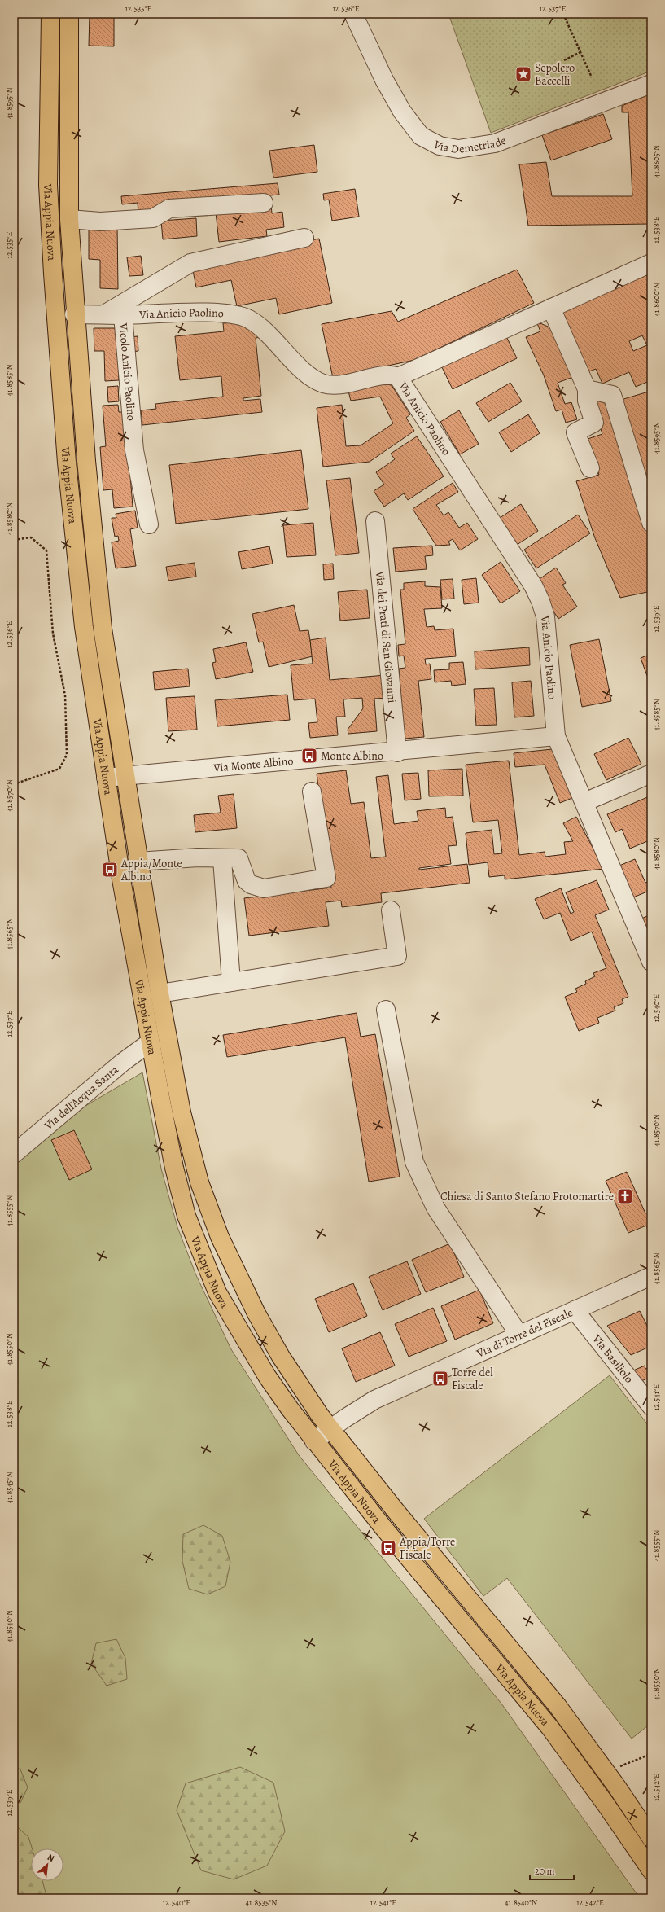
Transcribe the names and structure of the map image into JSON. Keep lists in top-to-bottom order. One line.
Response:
{"streets":{"main road":["Via Appia Nuova"],"street":["Via Demetriade","Via Anicio Paolino","Vicolo Anicio Paolino","Via dei Prati di San Giovanni","Via Monte Albino","Via dell'Acqua Santa","Via di Torre del Fiscale","Via Basiliolo"]},"crossings":[["Via Appia Nuova","Via Anicio Paolino"],["Via Appia Nuova","Via Monte Albino"],["Via Appia Nuova","Via dell'Acqua Santa"],["Via Appia Nuova","Via di Torre del Fiscale"],["Via Anicio Paolino","Vicolo Anicio Paolino"],["Via Anicio Paolino","Via Monte Albino"],["Via dei Prati di San Giovanni","Via Monte Albino"],["Via di Torre del Fiscale","Via Basiliolo"]],"places":{"place":["Sepolcro Baccelli"],"bus stop":["Monte Albino","Appia/Monte Albino","Torre del Fiscale","Appia/Torre Fiscale"],"church":["Chiesa di Santo Stefano Protomartire"]},"scale_bar":"20 m","north":"top right","coordinates":["12.535°E","12.536°E","12.537°E","41.8595°N","41.8605°N","12.538°E","41.8600°N","41.8585°N","41.8580°N","12.539°E","41.8570°N","41.8565°N","12.540°E","41.8555°N","41.8550°N","12.541°E","41.8545°N","41.8540°N","12.542°E","41.8535°N"]}
